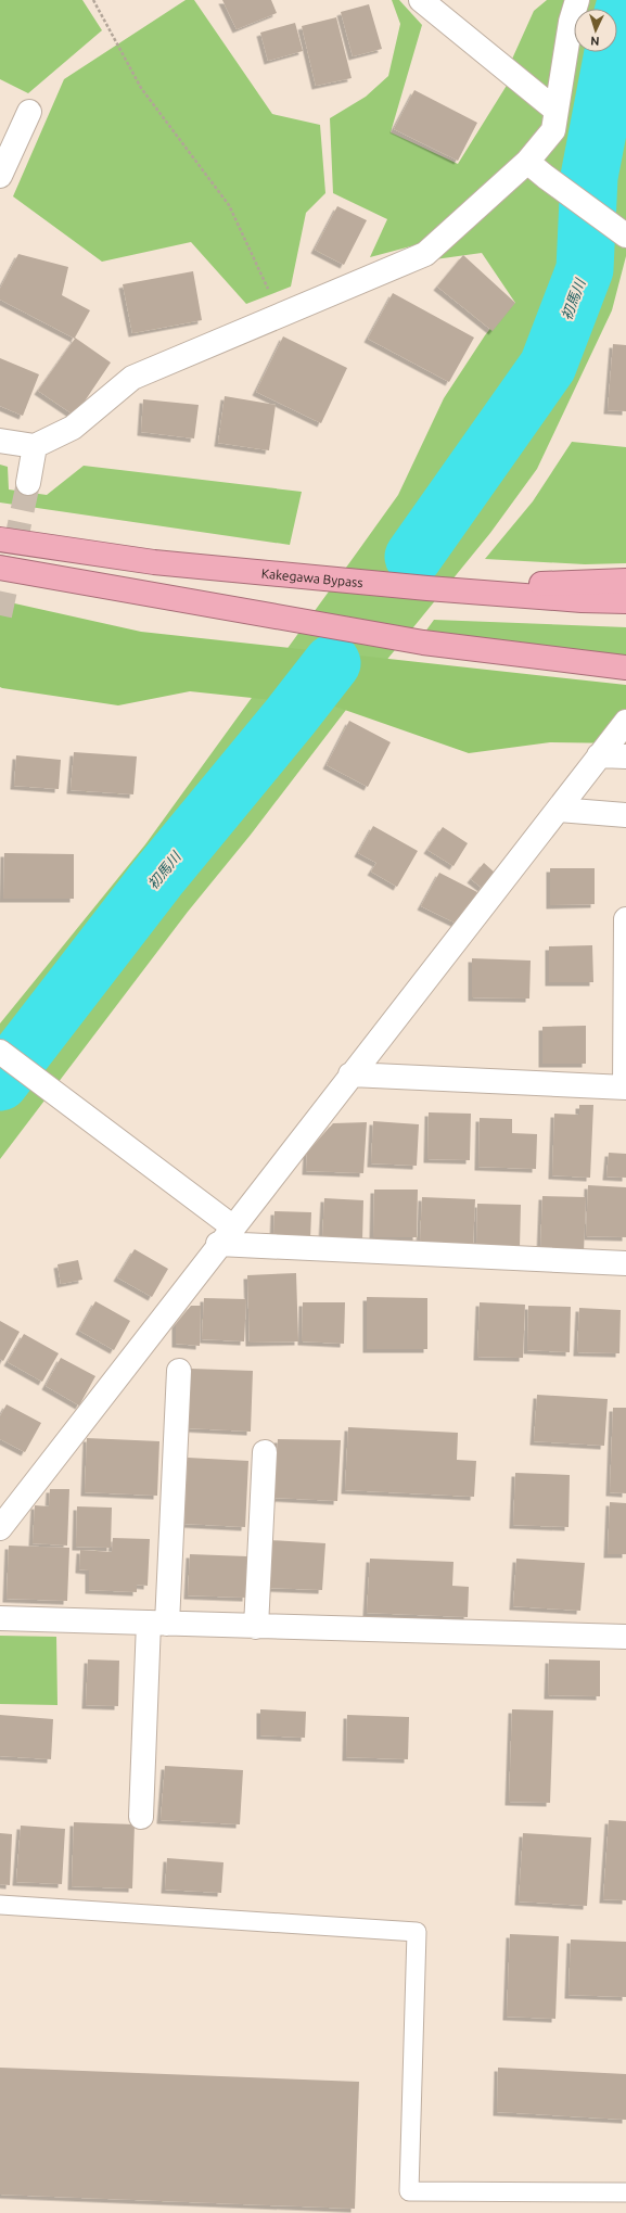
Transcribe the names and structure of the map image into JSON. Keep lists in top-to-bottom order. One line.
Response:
{"streets":{"highway":["Kakegawa Bypass"]},"water":["初馬川"],"north":"bottom"}
